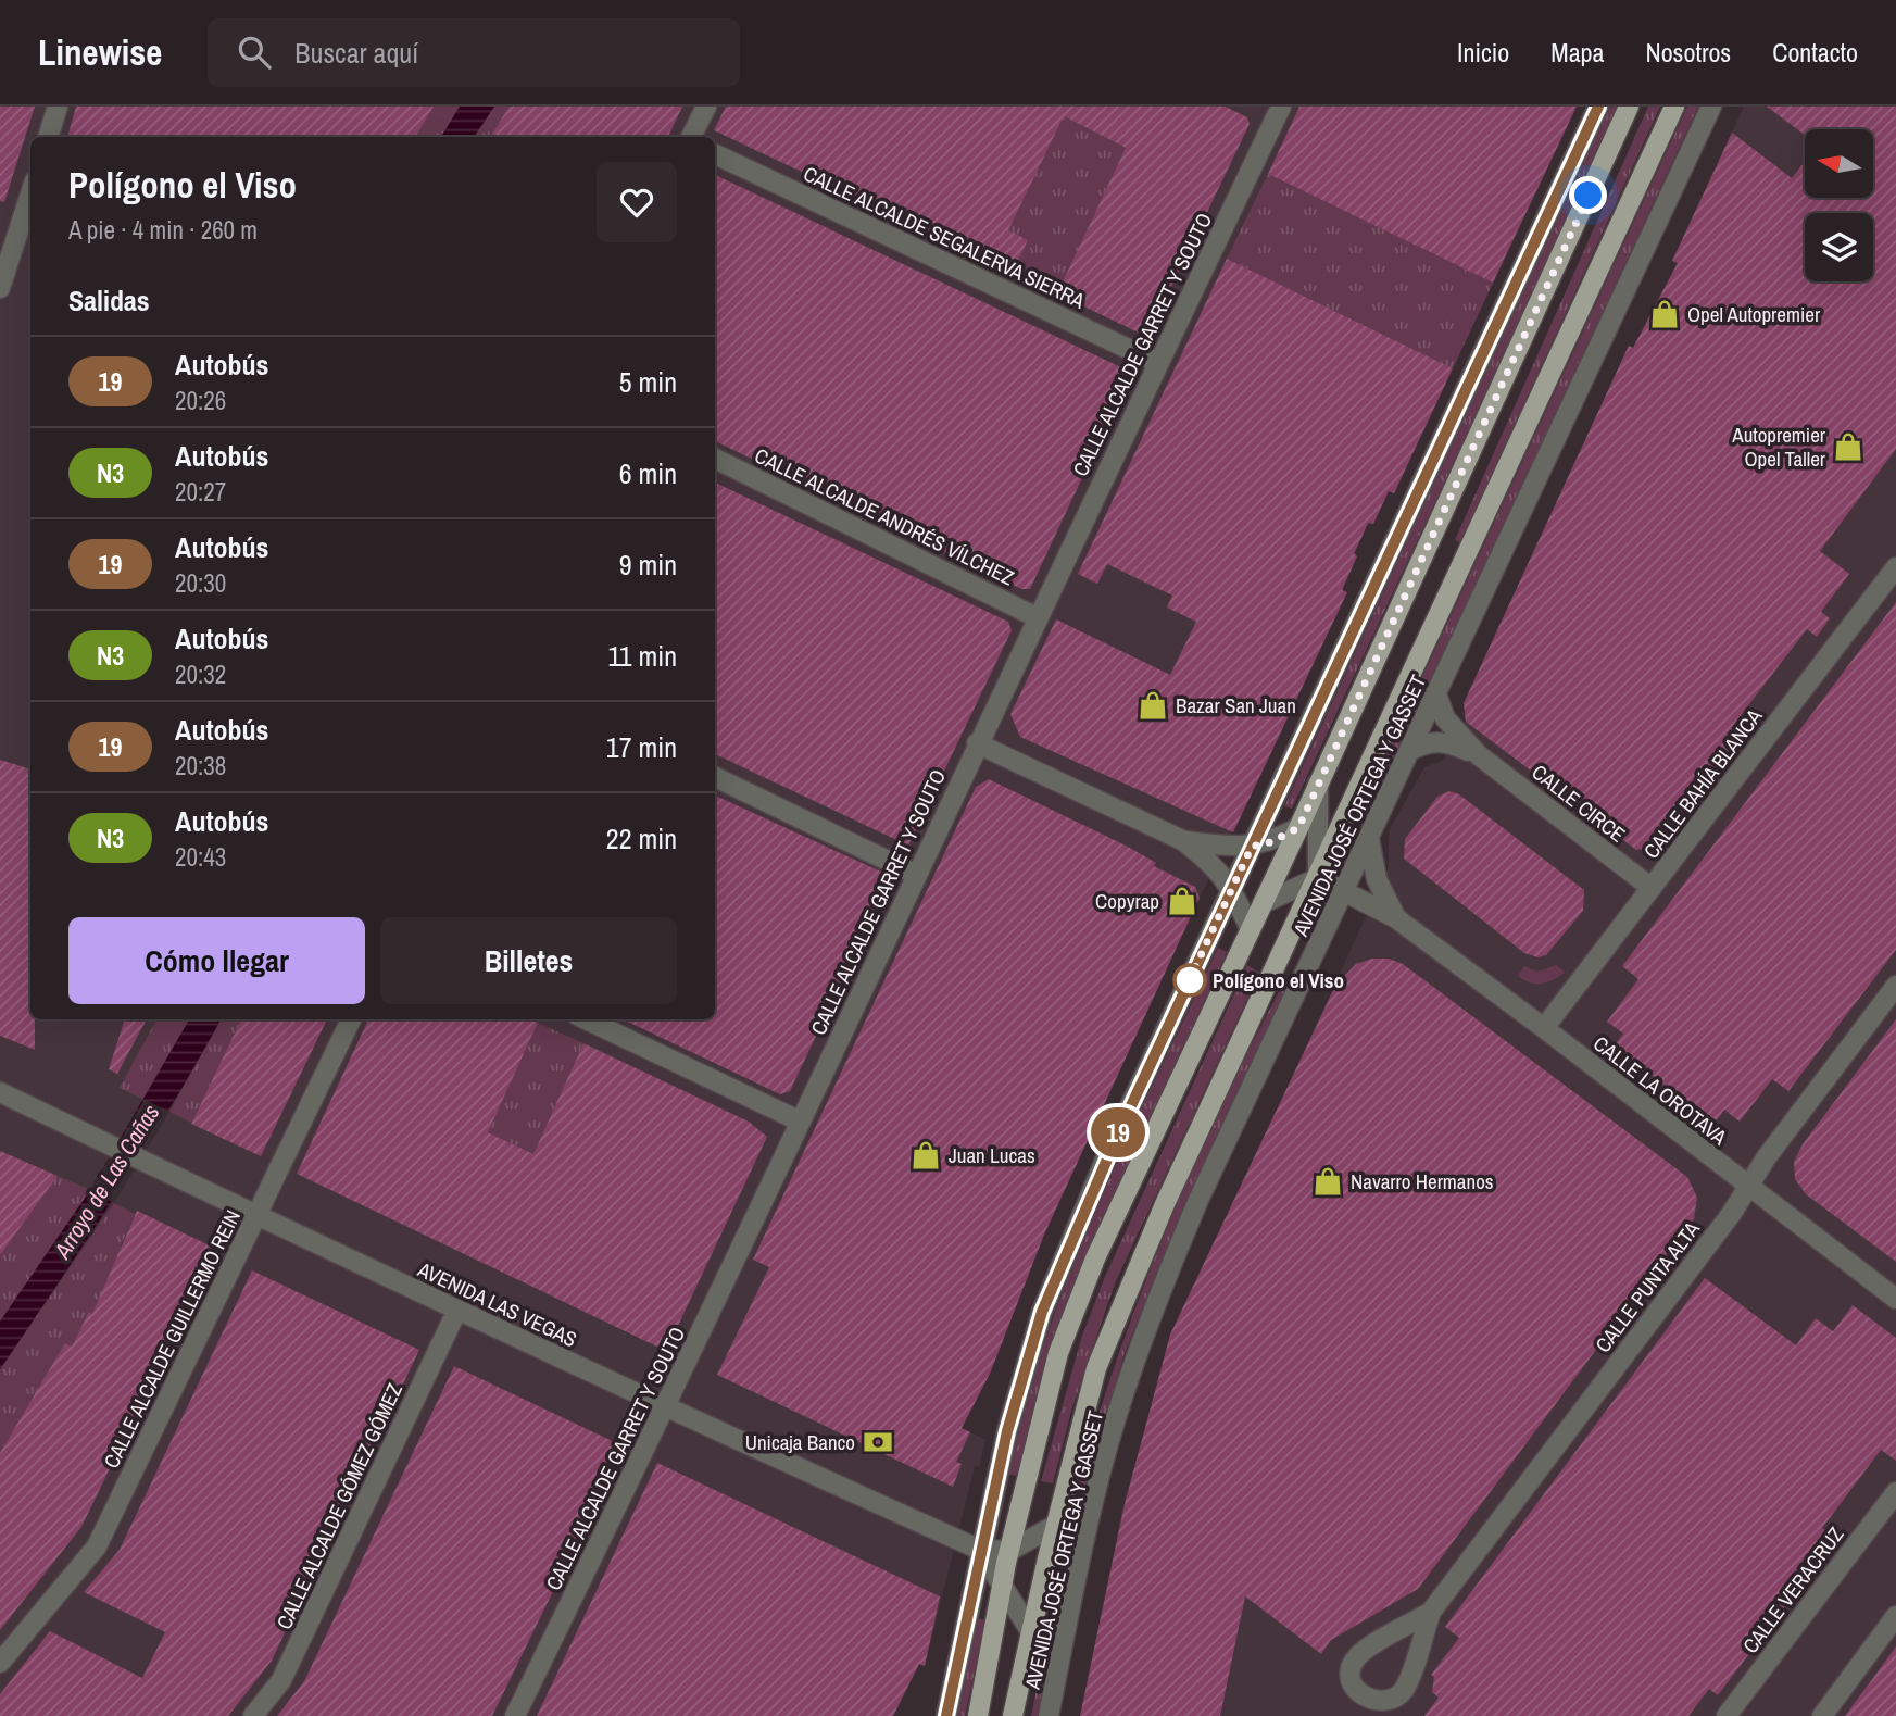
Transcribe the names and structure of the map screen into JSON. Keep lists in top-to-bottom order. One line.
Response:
{"streets":{"main road":["AVENIDA JOSÉ ORTEGA Y GASSET"],"street":["CALLE ALCALDE SEGALERVA SIERRA","CALLE ALCALDE GARRET Y SOUTO","CALLE ALCALDE ANDRÉS VÍLCHEZ","CALLE BAHÍA BLANCA","CALLE CIRCE","CALLE LA OROTAVA","CALLE PUNTA ALTA","AVENIDA LAS VEGAS","CALLE ALCALDE GUILLERMO REIN","CALLE ALCALDE GÓMEZ GÓMEZ","CALLE VERACRUZ"]},"crossings":[["CALLE ALCALDE SEGALERVA SIERRA","CALLE ALCALDE GARRET Y SOUTO"],["CALLE ALCALDE GARRET Y SOUTO","CALLE ALCALDE ANDRÉS VÍLCHEZ"],["CALLE ALCALDE GARRET Y SOUTO","AVENIDA LAS VEGAS"],["CALLE BAHÍA BLANCA","CALLE CIRCE"],["CALLE BAHÍA BLANCA","CALLE LA OROTAVA"],["CALLE CIRCE","AVENIDA JOSÉ ORTEGA Y GASSET"],["AVENIDA JOSÉ ORTEGA Y GASSET","CALLE LA OROTAVA"],["CALLE LA OROTAVA","CALLE PUNTA ALTA"],["AVENIDA LAS VEGAS","CALLE ALCALDE GUILLERMO REIN"],["AVENIDA LAS VEGAS","CALLE ALCALDE GÓMEZ GÓMEZ"]],"water":["Arroyo de Las Cañas"],"places":{"shop":["Opel Autopremier","Autopremier Opel Taller","Bazar San Juan","Copyrap","Juan Lucas","Navarro Hermanos"],"other":["Polígono el Viso"],"bank":["Unicaja Banco"]},"lines":["bus line 19"],"north":"left","page":{"header":"Linewise","search":"Buscar aquí","nav":["Inicio","Mapa","Nosotros","Contacto"],"on_map":"19","heading":[["Polígono el Viso","A pie · 4 min · 260 m"],"Salidas"],"list":[{"mark":"19","name":"Autobús","note":"20:26","value":"5 min"},{"mark":"N3","name":"Autobús","note":"20:27","value":"6 min"},{"mark":"19","name":"Autobús","note":"20:30","value":"9 min"},{"mark":"N3","name":"Autobús","note":"20:32","value":"11 min"},{"mark":"19","name":"Autobús","note":"20:38","value":"17 min"},{"mark":"N3","name":"Autobús","note":"20:43","value":"22 min"}],"buttons":["Cómo llegar","Billetes"]}}
